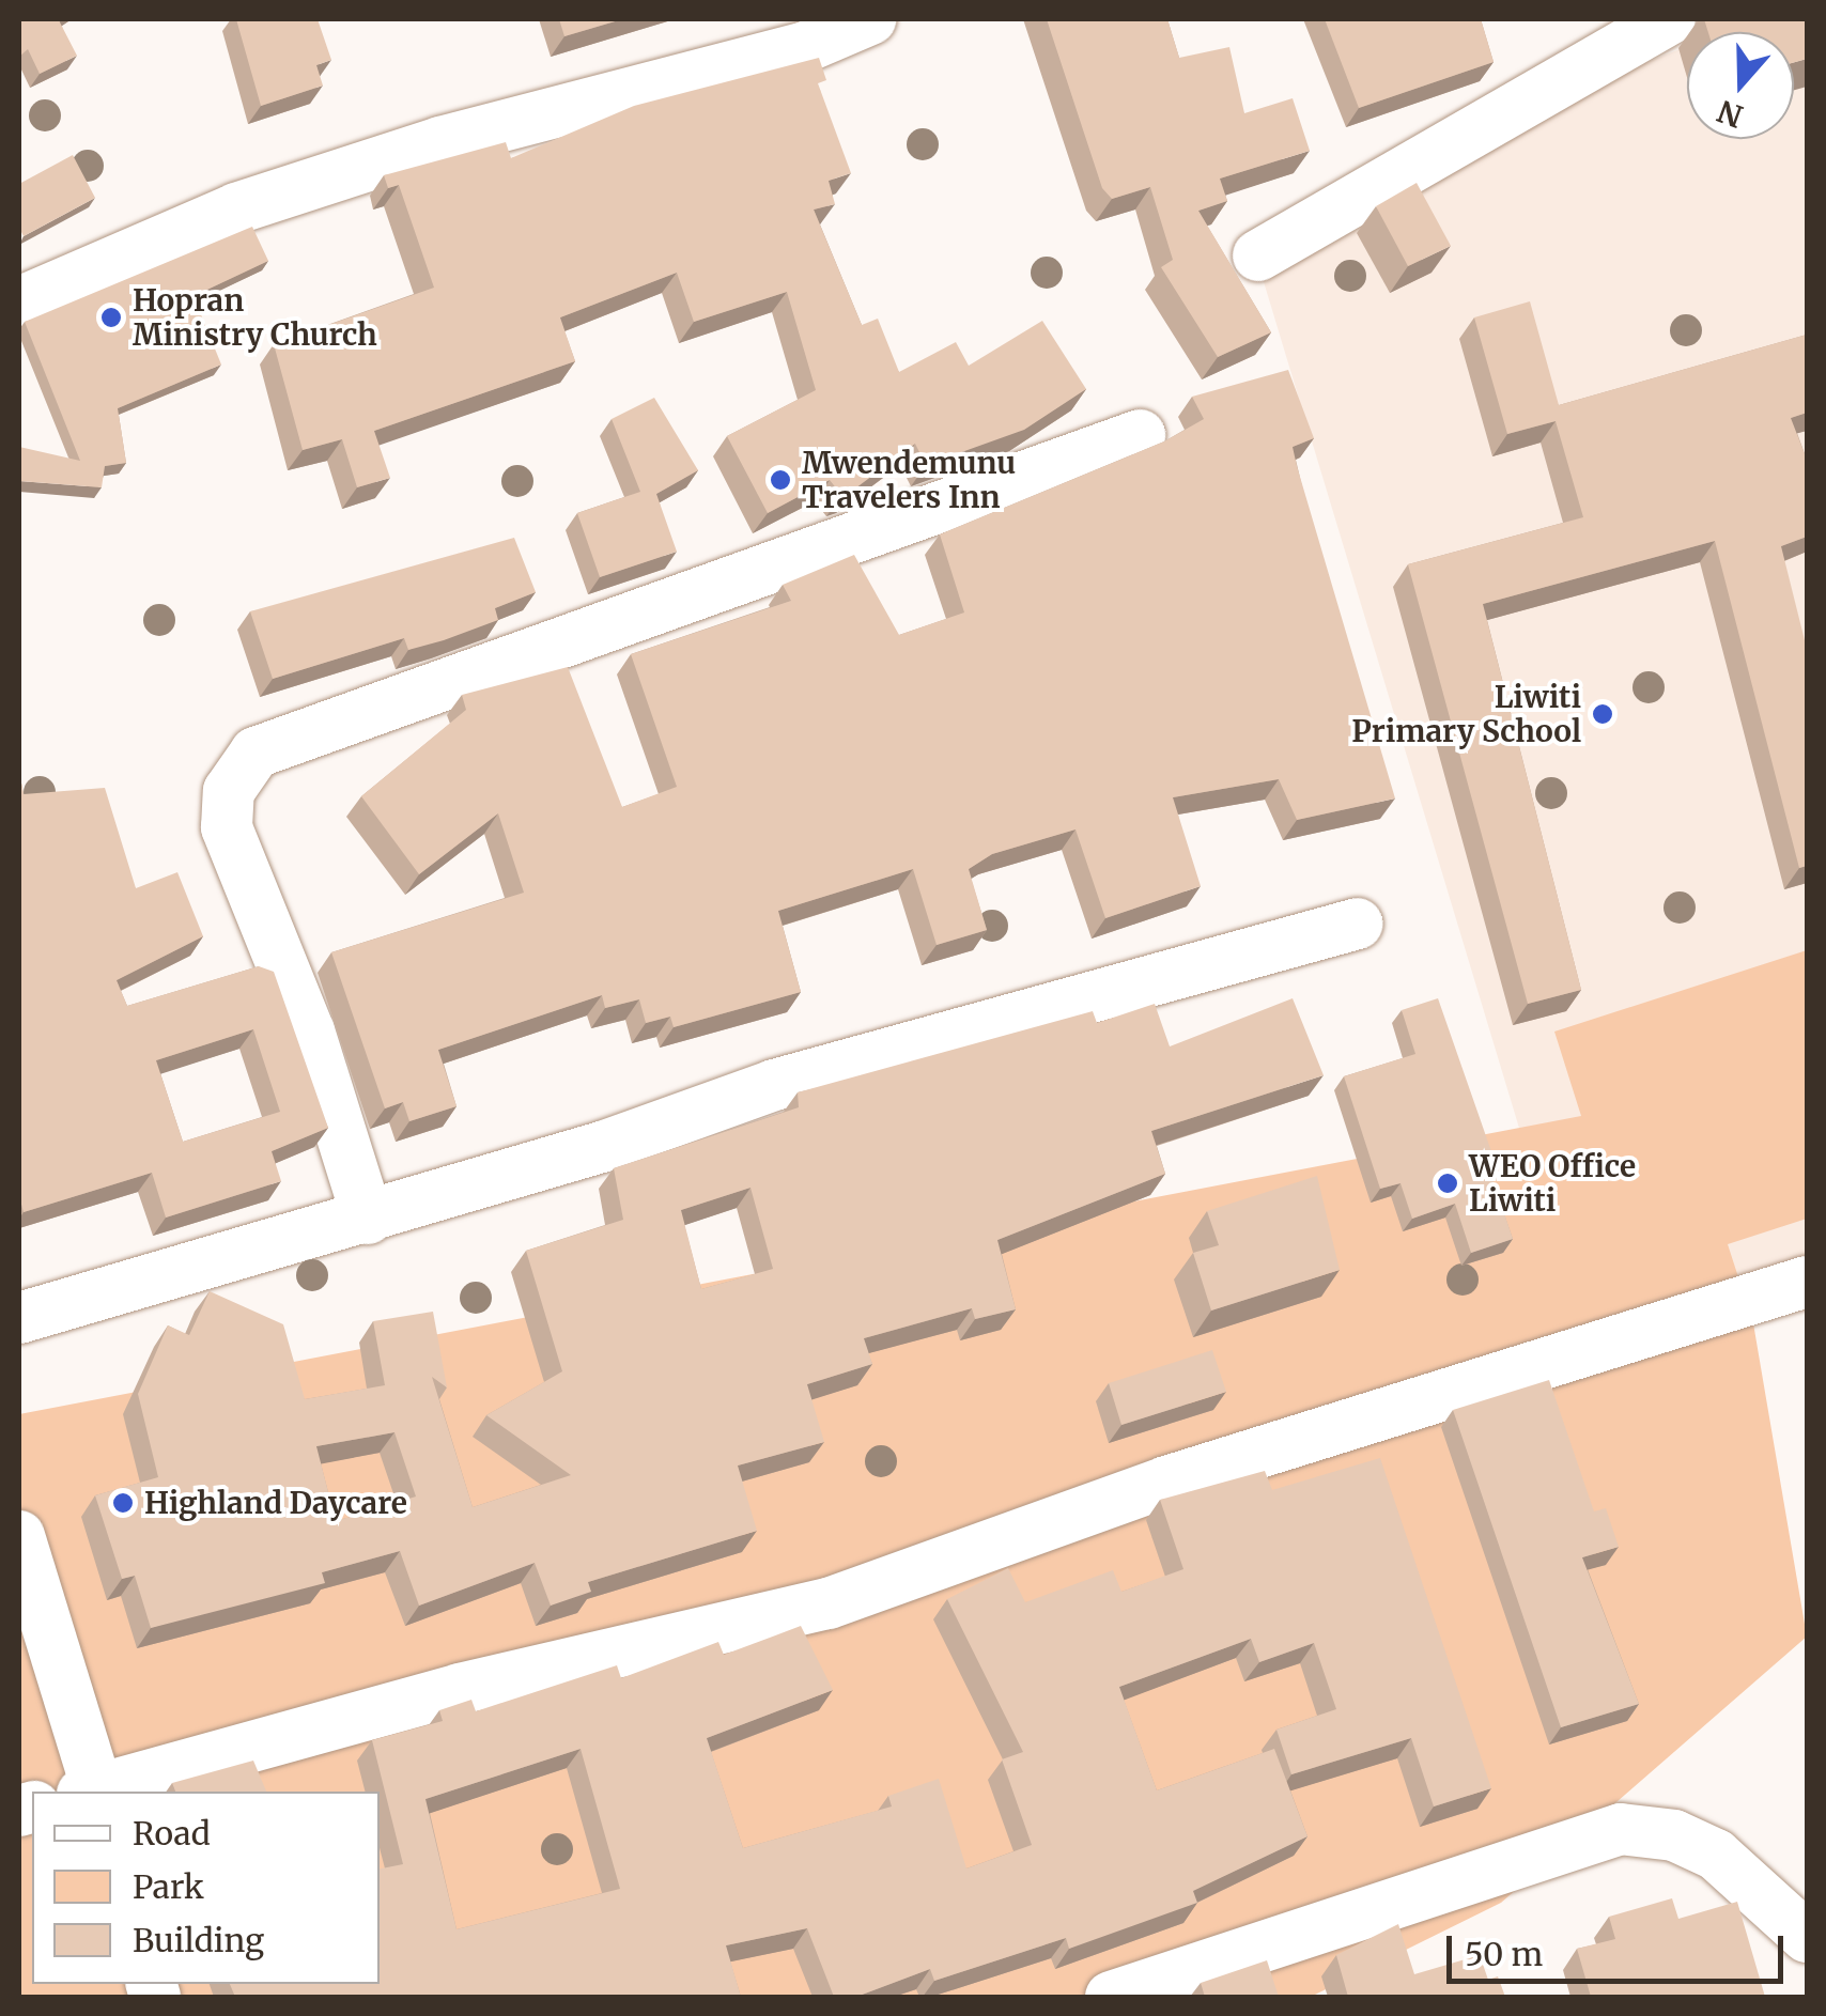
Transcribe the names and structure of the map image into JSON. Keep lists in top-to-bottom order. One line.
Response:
{"places":["Hopran Ministry Church","Mwendemunu Travelers Inn","Liwiti Primary School","WEO Office Liwiti","Highland Daycare"],"legend":["Road","Park","Building"],"scale_bar":"50 m","north":"bottom"}
